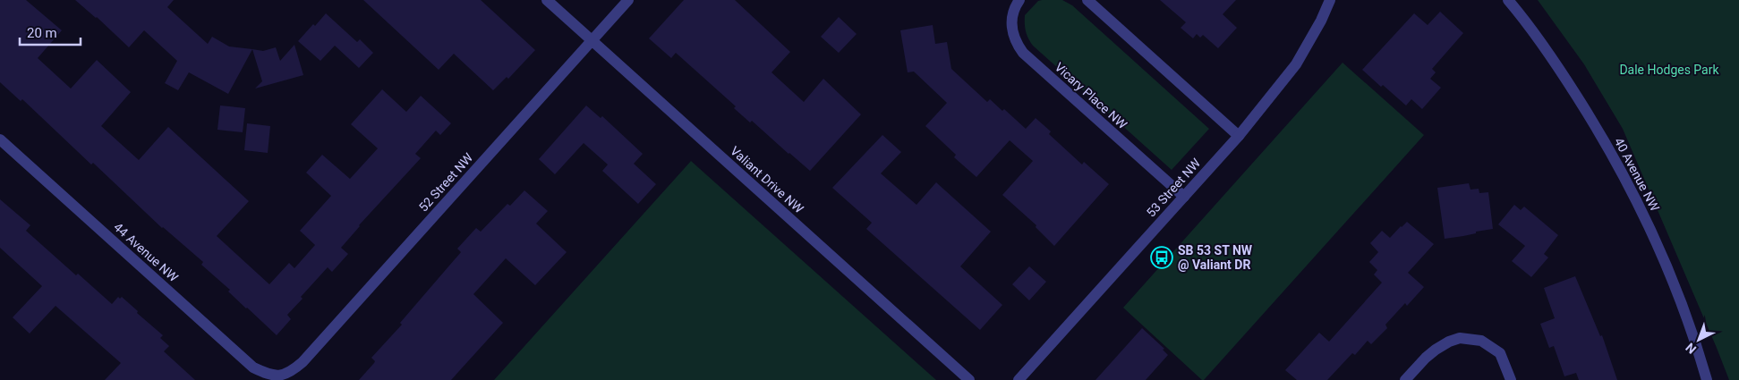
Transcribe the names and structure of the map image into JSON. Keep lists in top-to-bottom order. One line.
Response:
{"streets":{"street":["Vicary Place NW","40 Avenue NW","Valiant Drive NW","52 Street NW","53 Street NW","44 Avenue NW"]},"crossings":[["Vicary Place NW","53 Street NW"],["Valiant Drive NW","52 Street NW"],["52 Street NW","44 Avenue NW"]],"parks":["Dale Hodges Park"],"places":{"bus stop":["SB 53 ST NW @ Valiant DR"]},"scale_bar":"20 m","north":"bottom left"}
